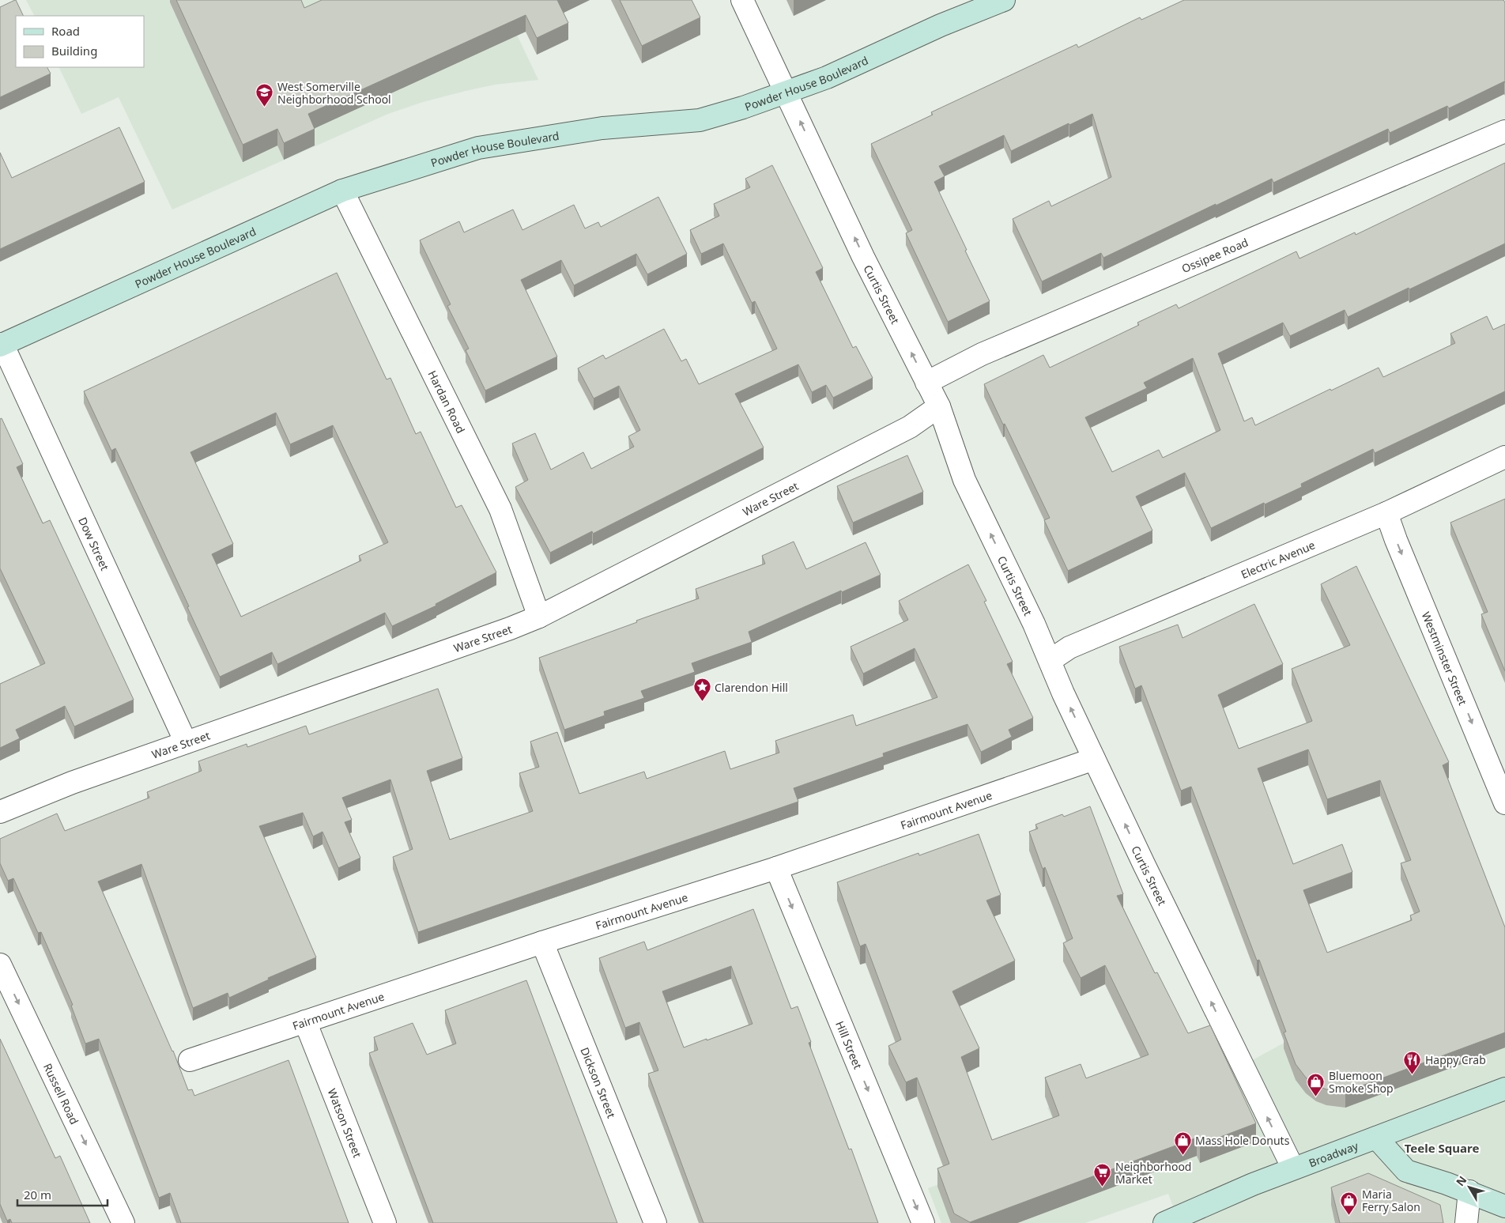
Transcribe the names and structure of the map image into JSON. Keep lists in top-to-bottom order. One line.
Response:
{"streets":{"main road":["Powder House Boulevard","Broadway"],"street":["Ossipee Road","Curtis Street","Hardan Road","Ware Street","Dow Street","Electric Avenue","Westminster Street","Fairmount Avenue","Hill Street","Dickson Street","Russell Road","Watson Street"]},"crossings":[["Powder House Boulevard","Curtis Street"],["Powder House Boulevard","Hardan Road"],["Powder House Boulevard","Dow Street"],["Ossipee Road","Curtis Street"],["Curtis Street","Ware Street"],["Curtis Street","Electric Avenue"],["Curtis Street","Fairmount Avenue"],["Curtis Street","Broadway"],["Hardan Road","Ware Street"],["Ware Street","Dow Street"],["Electric Avenue","Westminster Street"],["Fairmount Avenue","Hill Street"],["Fairmount Avenue","Dickson Street"],["Fairmount Avenue","Watson Street"]],"one_way":["Curtis Street","Westminster Street","Hill Street","Russell Road"],"districts":["Teele Square"],"places":{"school or university":["West Somerville Neighborhood School"],"place":["Clarendon Hill"],"restaurant":["Happy Crab"],"shop":["Bluemoon Smoke Shop","Mass Hole Donuts","Maria Ferry Salon"],"supermarket":["Neighborhood Market"]},"legend":["Road","Building"],"scale_bar":"20 m","north":"top left"}
